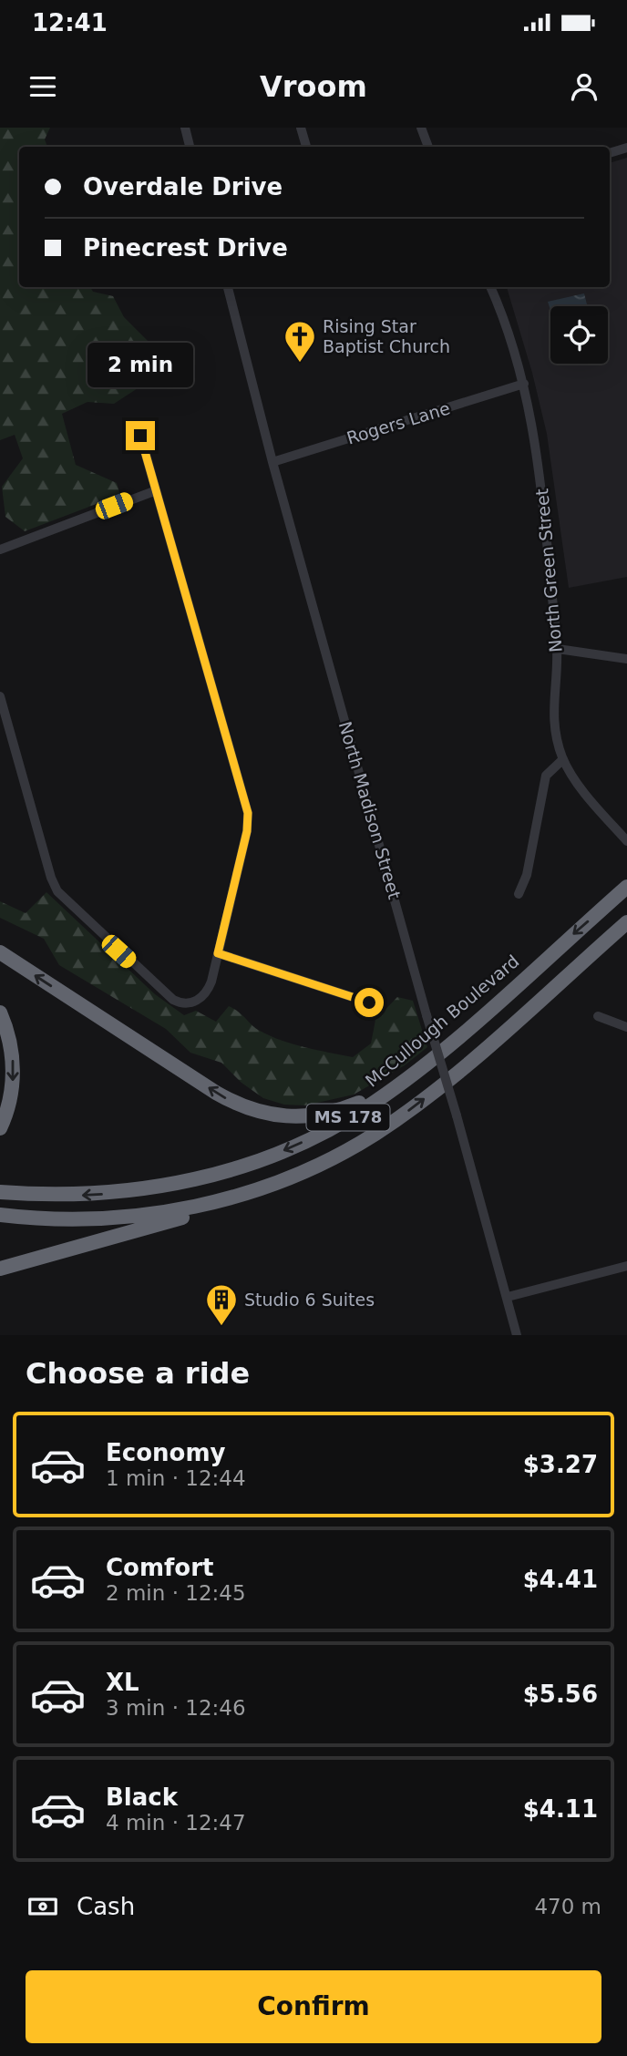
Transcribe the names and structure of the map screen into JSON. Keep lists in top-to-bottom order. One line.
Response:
{"streets":{"highway":["McCullough Boulevard","MS 178"],"street":["Rogers Lane","North Green Street","North Madison Street"]},"crossings":[["Rogers Lane","North Green Street"],["Rogers Lane","North Madison Street"]],"places":{"church":["Rising Star Baptist Church"],"building":["Studio 6 Suites"]},"page":{"status":"12:41","header":"Vroom","banner":["Overdale Drive","Pinecrest Drive"],"bubble":"2 min","heading":"Choose a ride","list":[{"name":"Economy","note":"1 min · 12:44","value":"$3.27"},{"name":"Comfort","note":"2 min · 12:45","value":"$4.41"},{"name":"XL","note":"3 min · 12:46","value":"$5.56"},{"name":"Black","note":"4 min · 12:47","value":"$4.11"}],"pay":["Cash","470 m"],"buttons":"Confirm"}}
